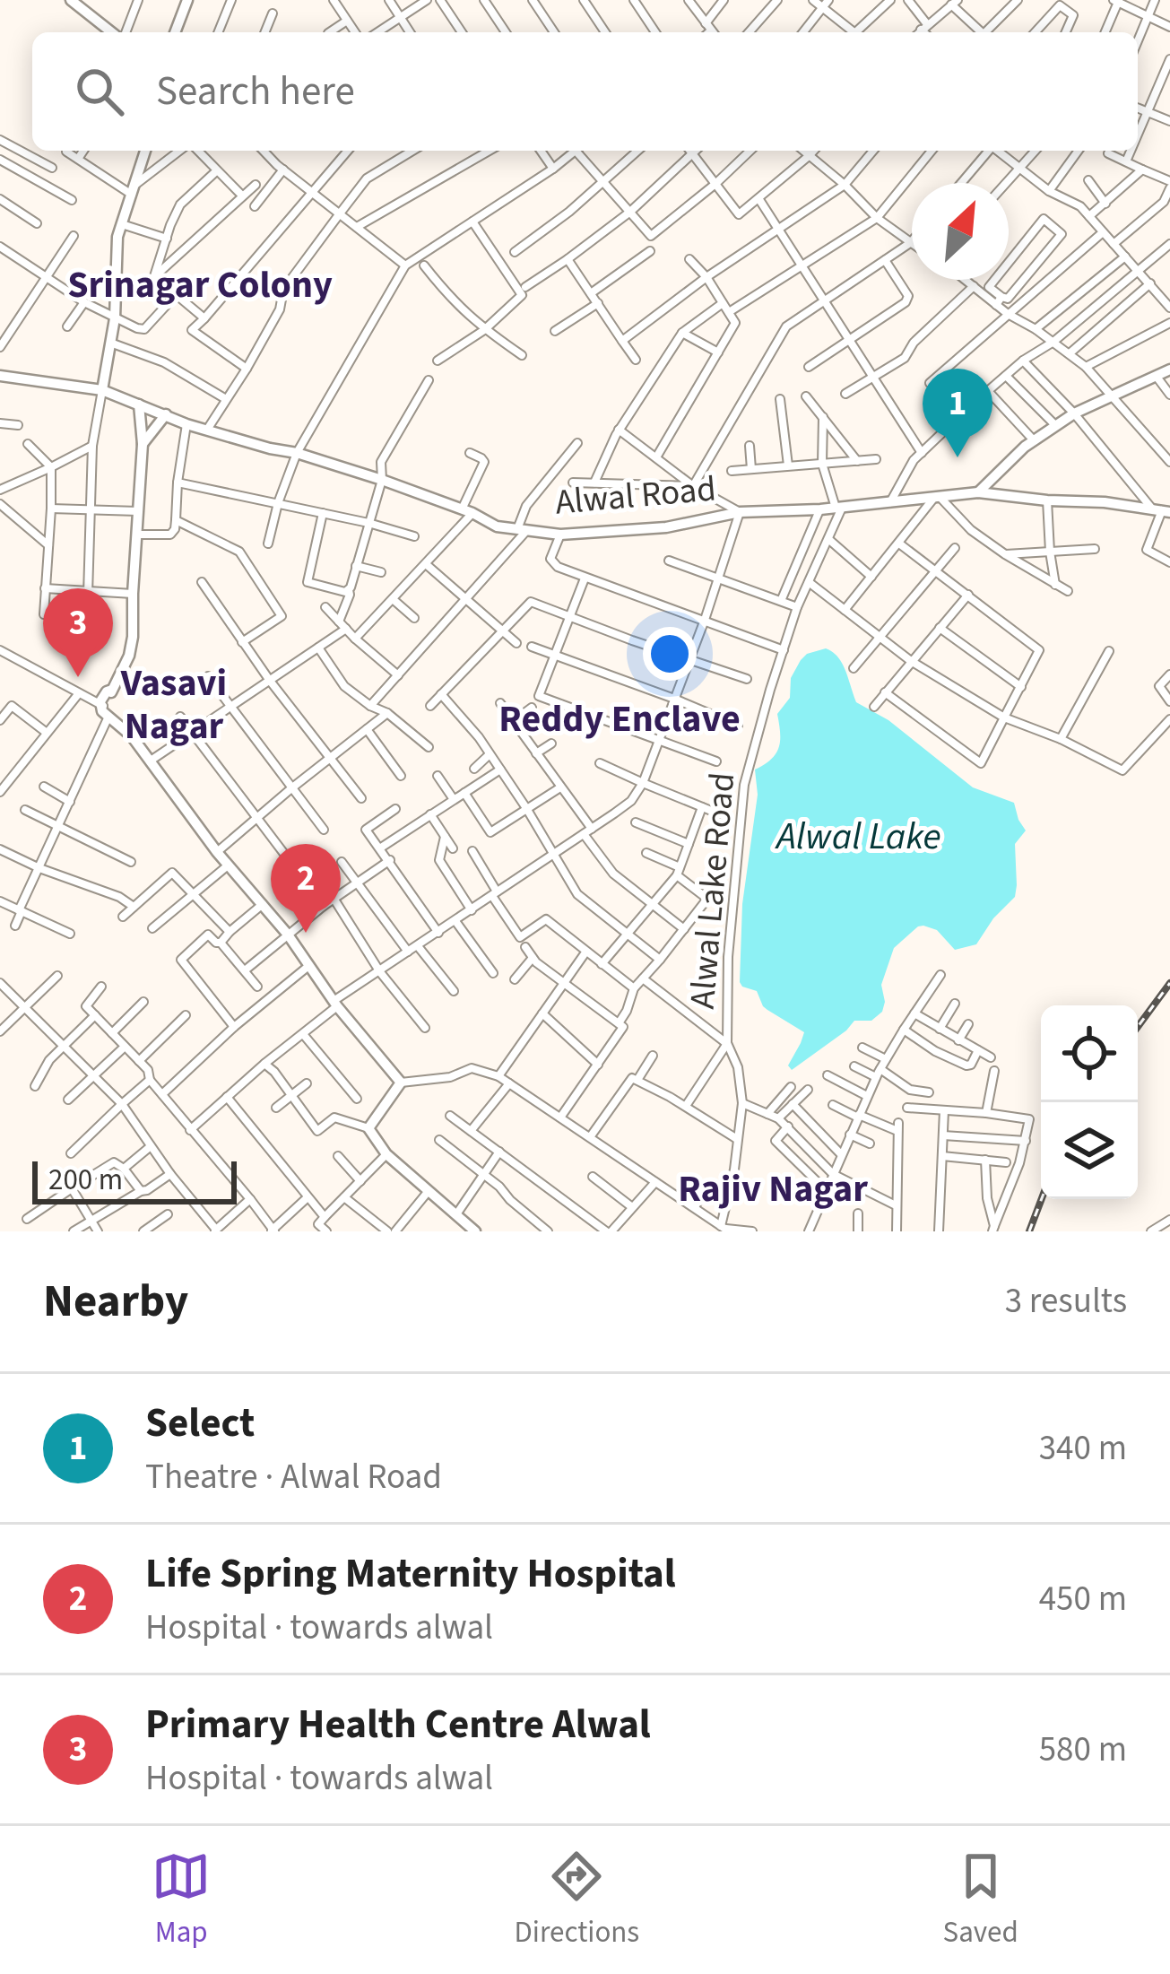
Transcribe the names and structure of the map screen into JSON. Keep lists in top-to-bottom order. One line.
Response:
{"streets":{"main road":["Alwal Road"],"street":["Alwal Lake Road"]},"crossings":[["Alwal Road","Alwal Lake Road"]],"districts":["Srinagar Colony","Vasavi Nagar","Reddy Enclave","Rajiv Nagar"],"water":["Alwal Lake"],"scale_bar":"200 m","north":"top right","page":{"search":"Search here","pins":["1","3","2"],"scale":"200 m","heading":["Nearby","3 results"],"list":[{"mark":"1","name":"Select","note":"Theatre · Alwal Road","value":"340 m"},{"mark":"2","name":"Life Spring Maternity Hospital","note":"Hospital · towards alwal","value":"450 m"},{"mark":"3","name":"Primary Health Centre Alwal","note":"Hospital · towards alwal","value":"580 m"}],"nav":["Map","Directions","Saved"]}}
